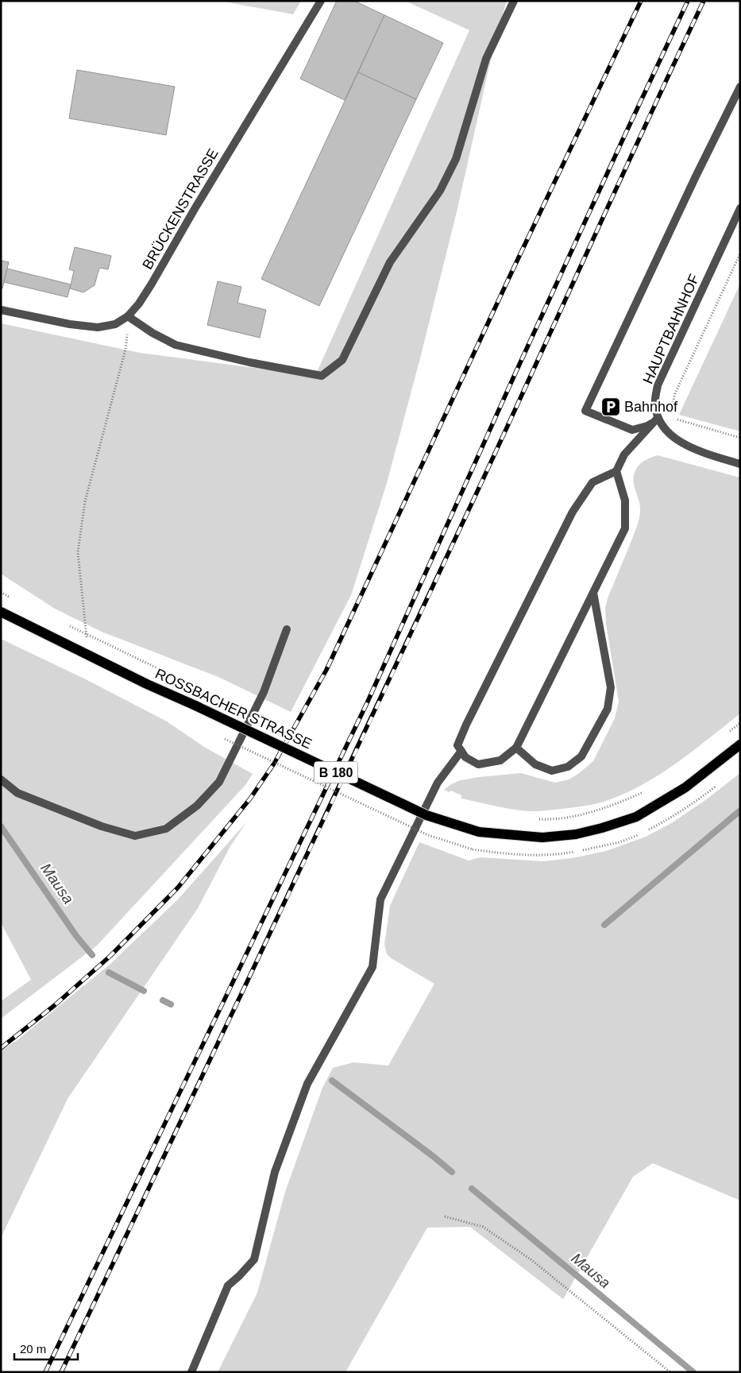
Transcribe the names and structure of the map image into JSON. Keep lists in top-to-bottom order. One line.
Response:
{"streets":{"main road":["ROSSBACHER STRASSE","B 180"],"street":["BRÜCKENSTRASSE","HAUPTBAHNHOF"]},"water":["Mausa"],"places":{"parking":["Bahnhof"]},"scale_bar":"20 m"}
